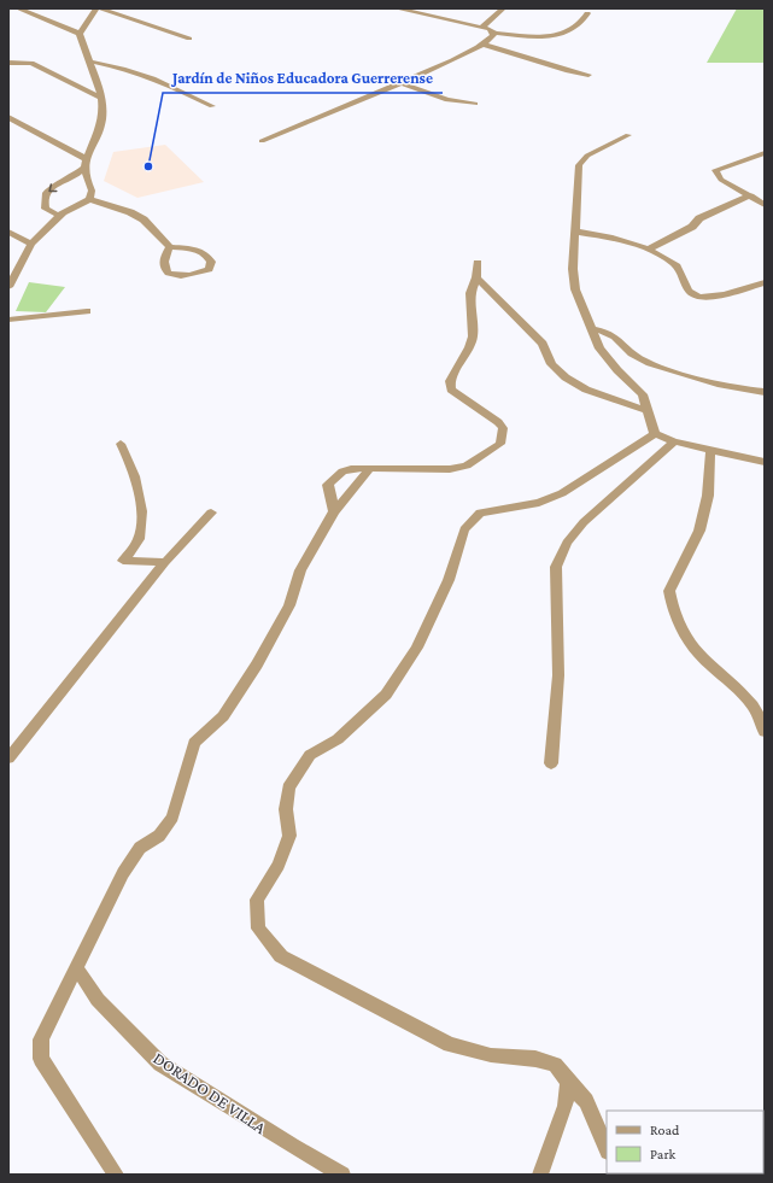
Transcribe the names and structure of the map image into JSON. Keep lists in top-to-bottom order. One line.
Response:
{"streets":{"street":["DORADO DE VILLA"]},"places":["Jardín de Niños Educadora Guerrerense"],"legend":["Road","Park"]}
